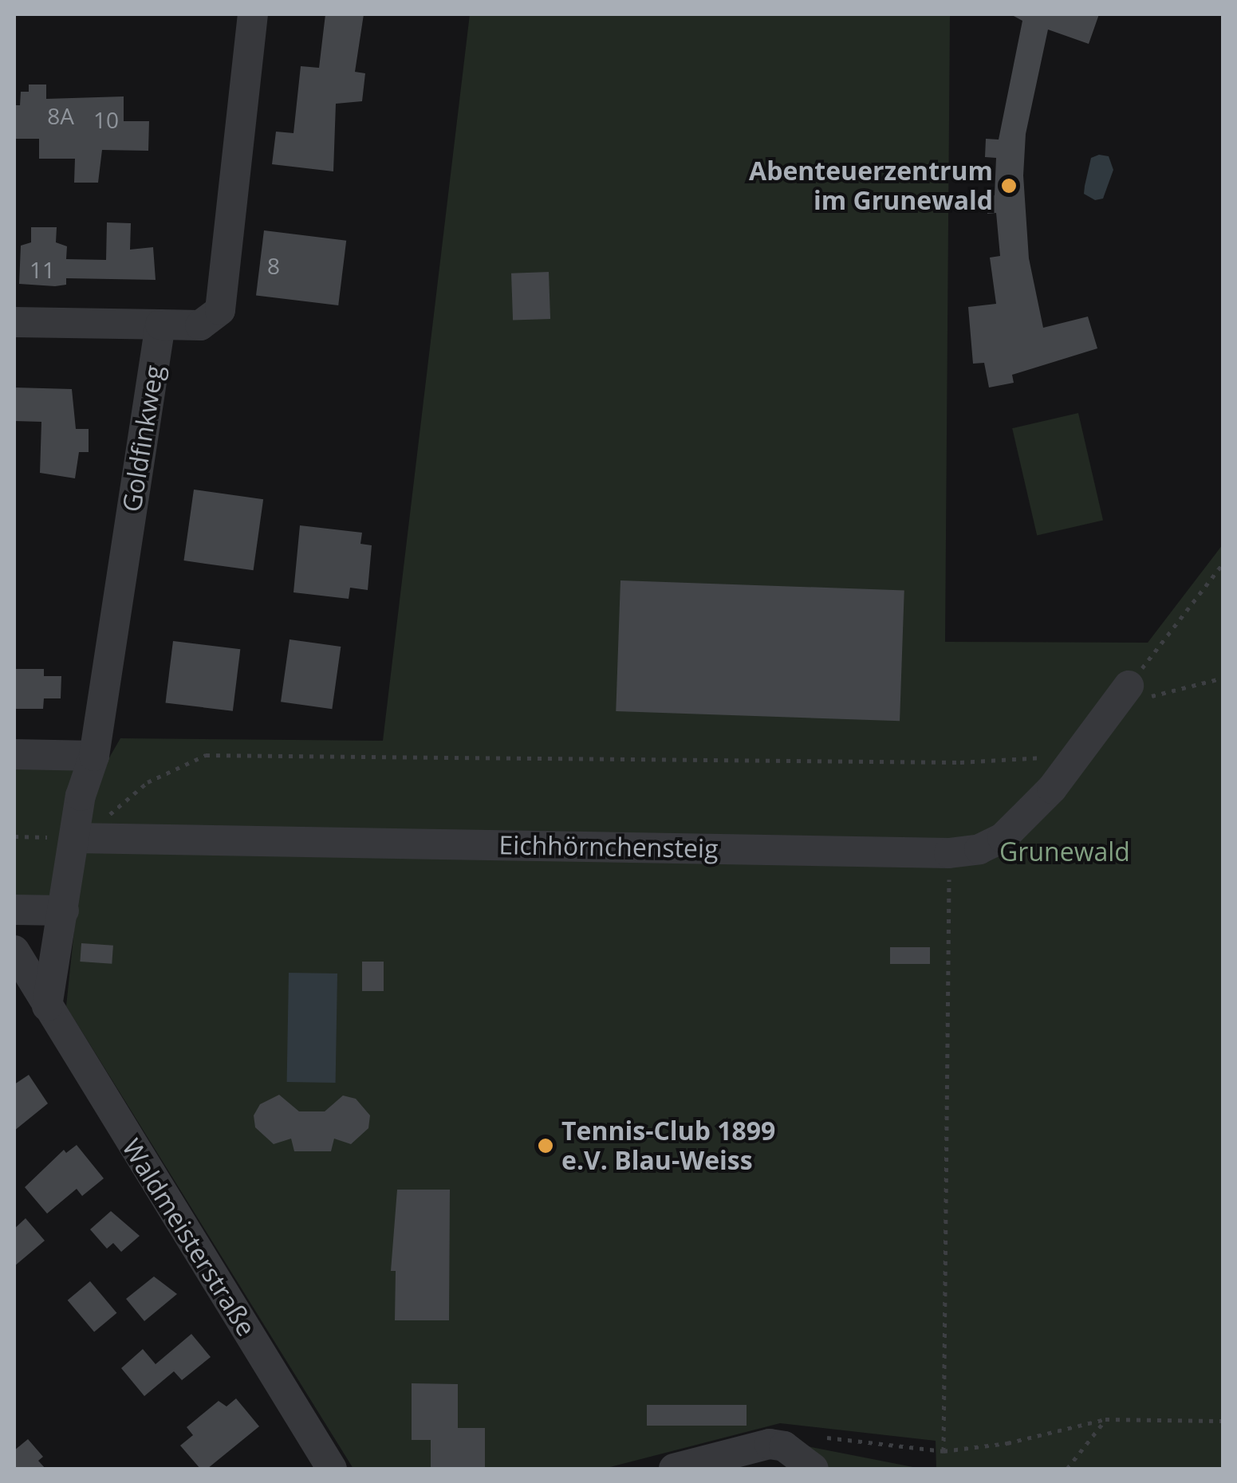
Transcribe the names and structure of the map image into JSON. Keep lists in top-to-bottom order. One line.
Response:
{"streets":{"street":["Goldfinkweg","Eichhörnchensteig","Waldmeisterstraße"]},"crossings":[["Goldfinkweg","Eichhörnchensteig"]],"parks":["Grunewald"],"places":["Abenteuerzentrum im Grunewald","Tennis-Club 1899 e.V. Blau-Weiss"],"house_numbers":["8A","10","8","11"]}
